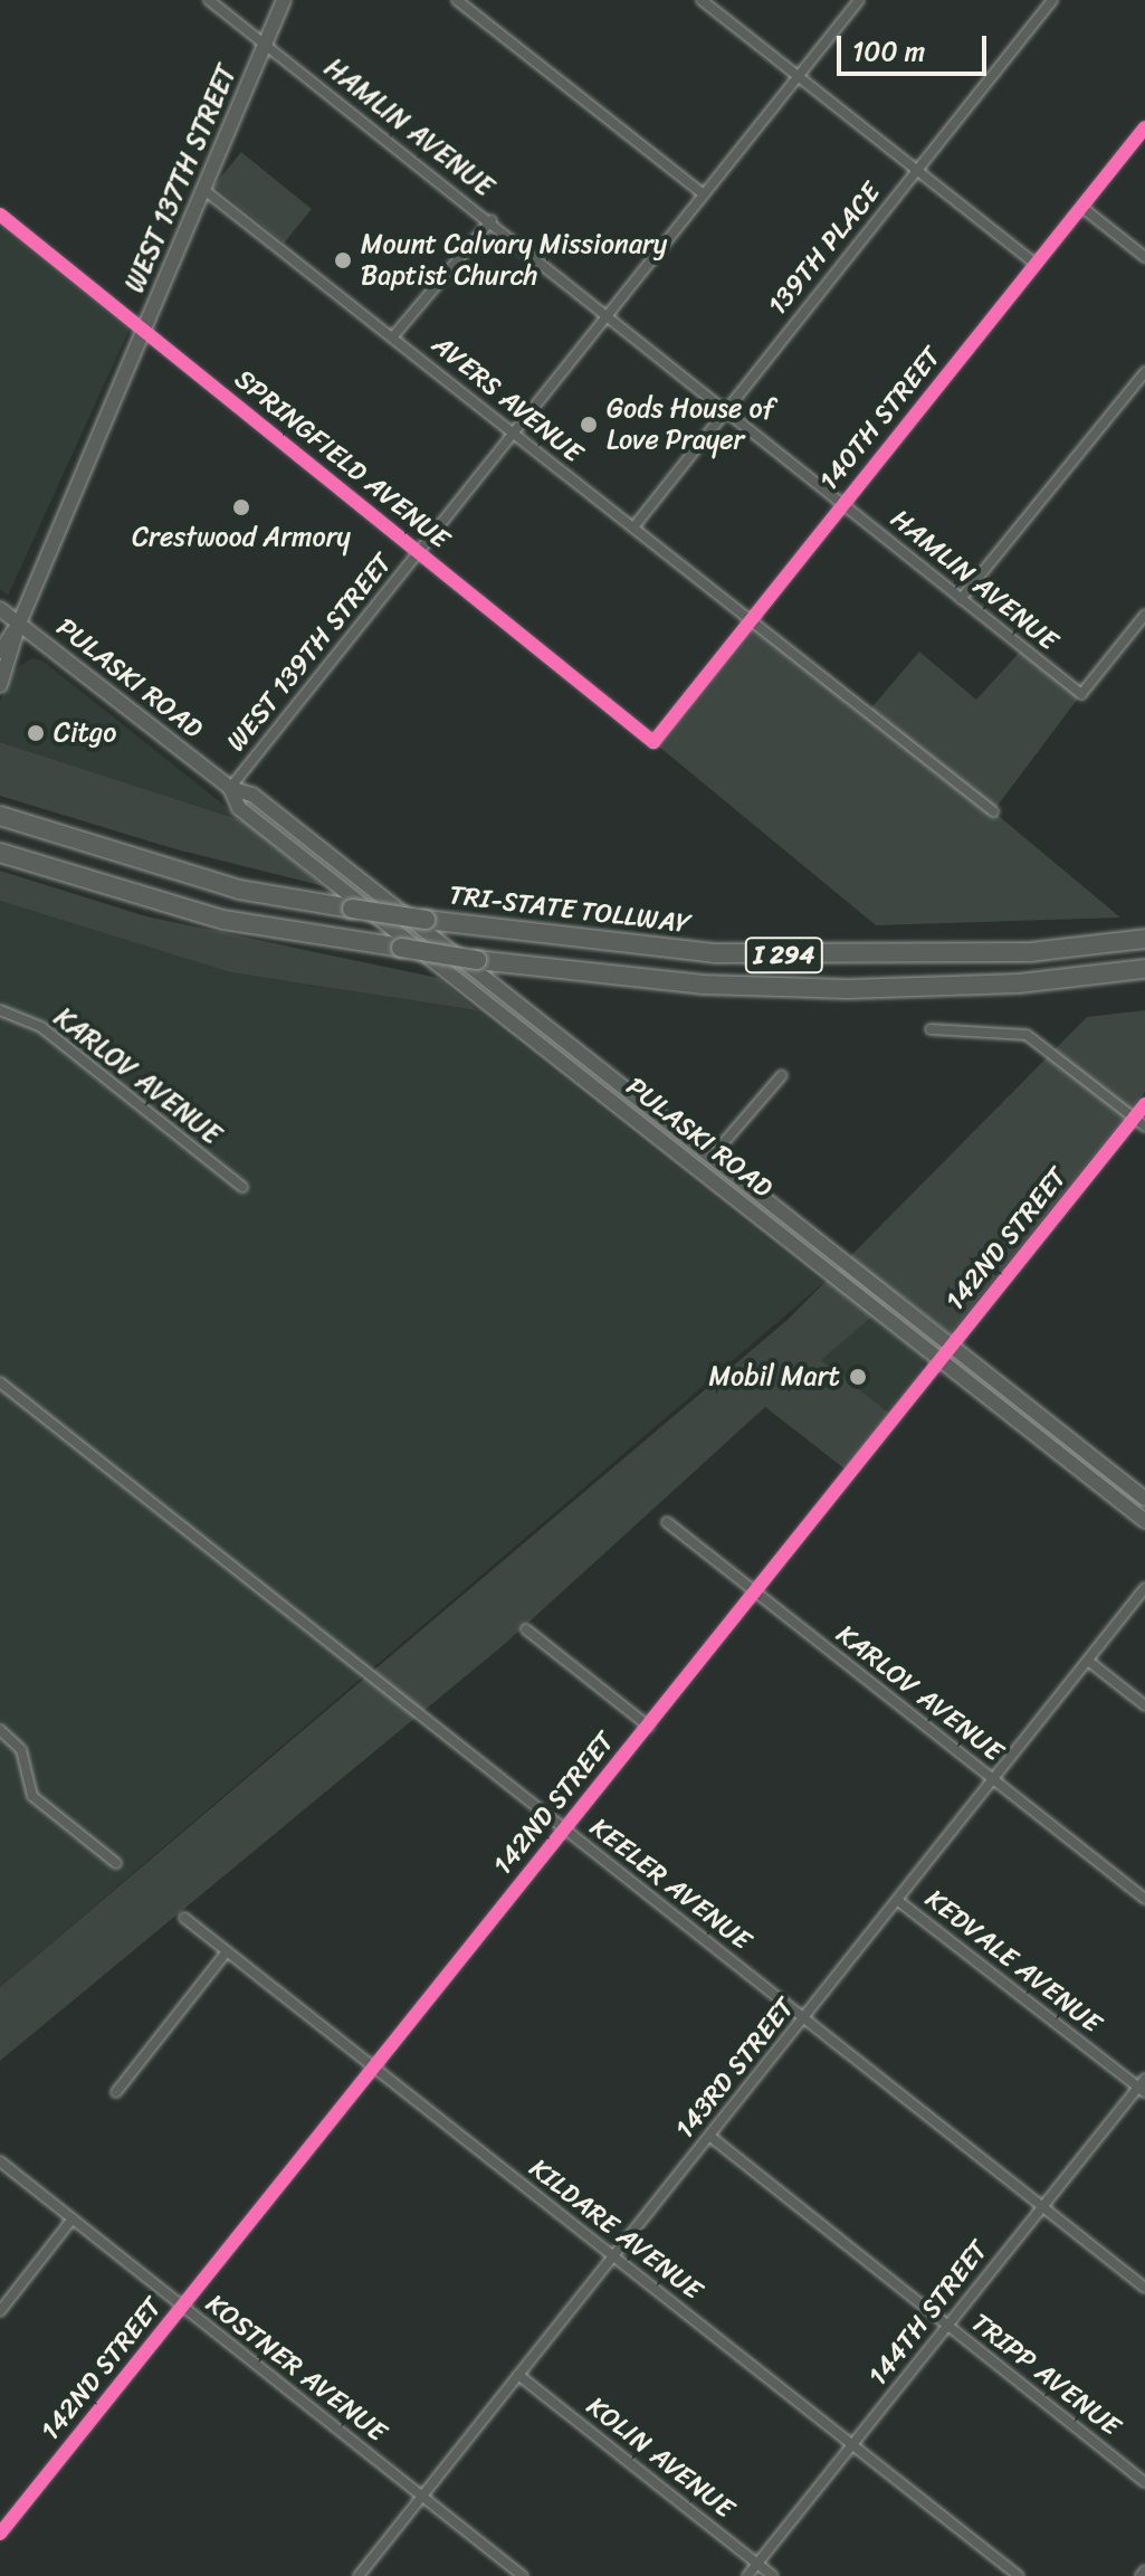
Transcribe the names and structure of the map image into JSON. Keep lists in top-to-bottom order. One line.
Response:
{"streets":{"highway":["TRI-STATE TOLLWAY","I 294"],"main road":["WEST 137TH STREET","PULASKI ROAD"],"street":["HAMLIN AVENUE","139TH PLACE","AVERS AVENUE","140TH STREET","SPRINGFIELD AVENUE","WEST 139TH STREET","KARLOV AVENUE","142ND STREET","KEELER AVENUE","KEDVALE AVENUE","143RD STREET","KILDARE AVENUE","144TH STREET","KOSTNER AVENUE","TRIPP AVENUE","KOLIN AVENUE"]},"crossings":[["HAMLIN AVENUE","WEST 137TH STREET"],["HAMLIN AVENUE","139TH PLACE"],["HAMLIN AVENUE","140TH STREET"],["HAMLIN AVENUE","WEST 139TH STREET"],["WEST 137TH STREET","AVERS AVENUE"],["WEST 137TH STREET","SPRINGFIELD AVENUE"],["WEST 137TH STREET","PULASKI ROAD"],["139TH PLACE","AVERS AVENUE"],["AVERS AVENUE","140TH STREET"],["AVERS AVENUE","WEST 139TH STREET"],["140TH STREET","SPRINGFIELD AVENUE"],["SPRINGFIELD AVENUE","WEST 139TH STREET"],["WEST 139TH STREET","PULASKI ROAD"],["PULASKI ROAD","142ND STREET"],["KARLOV AVENUE","142ND STREET"],["KARLOV AVENUE","143RD STREET"],["142ND STREET","KEELER AVENUE"],["142ND STREET","KILDARE AVENUE"],["142ND STREET","KOSTNER AVENUE"],["KEELER AVENUE","143RD STREET"],["KEELER AVENUE","144TH STREET"],["KEDVALE AVENUE","143RD STREET"],["KEDVALE AVENUE","144TH STREET"],["143RD STREET","KILDARE AVENUE"],["143RD STREET","KOSTNER AVENUE"],["143RD STREET","TRIPP AVENUE"],["143RD STREET","KOLIN AVENUE"],["KILDARE AVENUE","144TH STREET"],["144TH STREET","TRIPP AVENUE"],["144TH STREET","KOLIN AVENUE"]],"places":["Mount Calvary Missionary Baptist Church","Gods House of Love Prayer","Crestwood Armory","Citgo","Mobil Mart"],"scale_bar":"100 m"}
